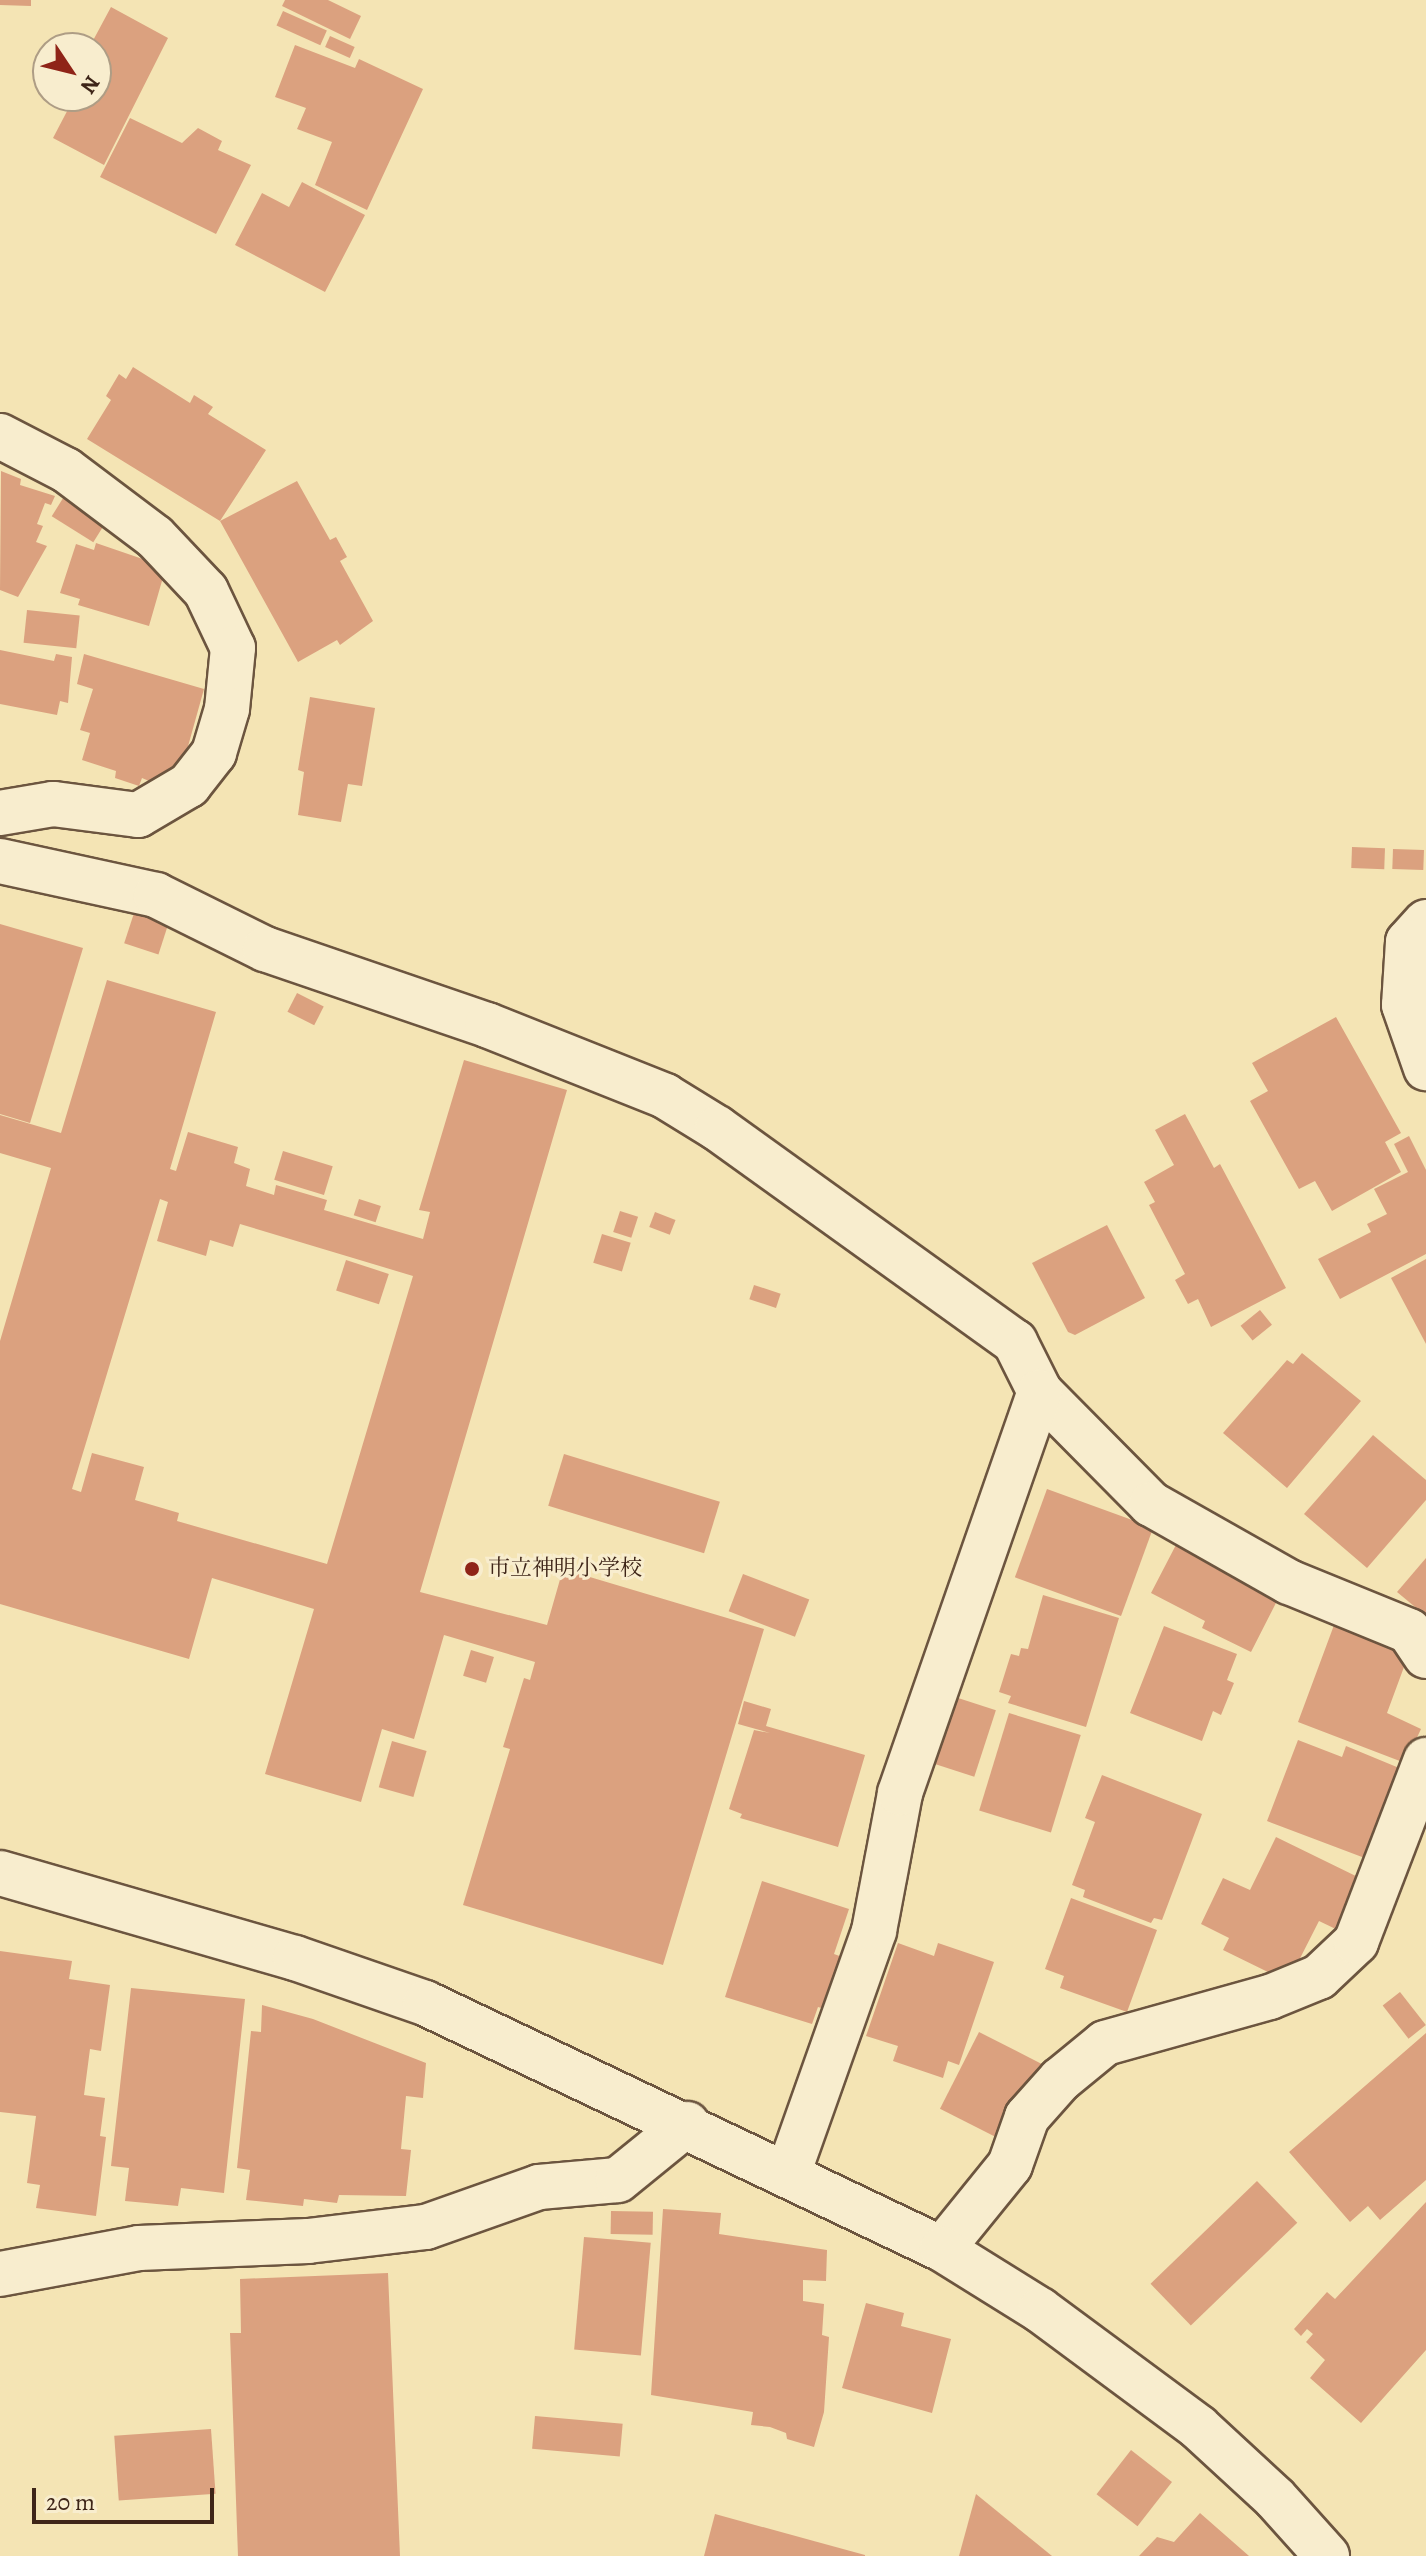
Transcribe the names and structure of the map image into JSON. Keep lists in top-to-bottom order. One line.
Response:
{"places":["市立神明小学校"],"scale_bar":"20 m","north":"bottom right"}
